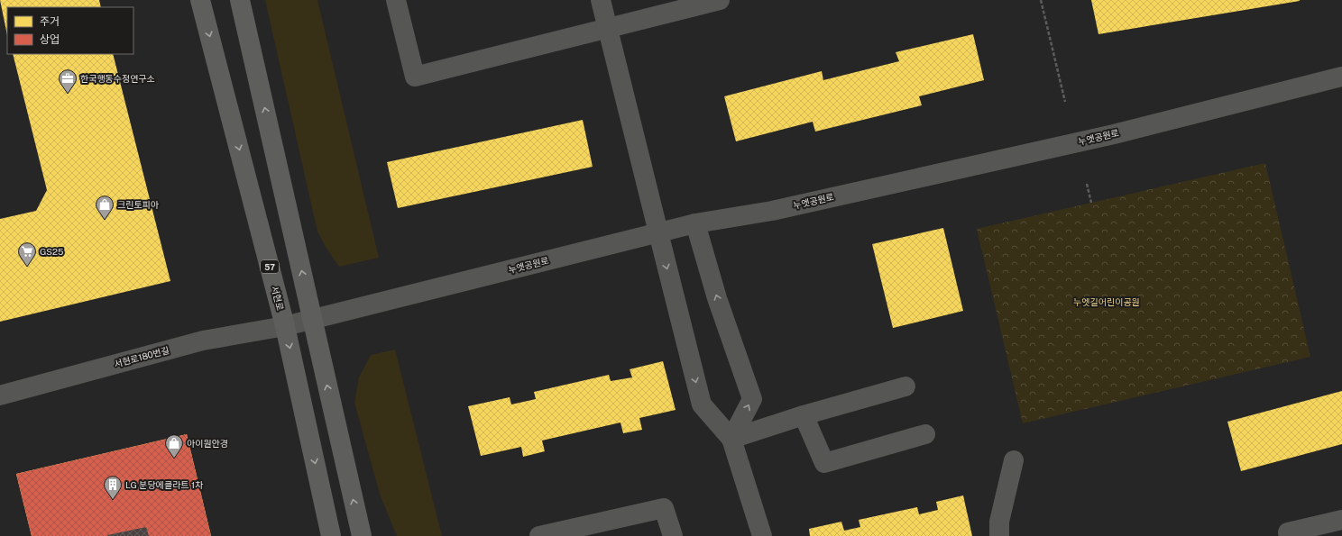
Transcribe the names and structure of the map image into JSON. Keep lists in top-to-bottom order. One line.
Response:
{"streets":{"main road":["57","서현로"],"street":["누엣공원로","서현로180번길"]},"crossings":[["누엣공원로","서현로"],["누엣공원로","서현로180번길"],["서현로","서현로180번길"]],"parks":["누엣길어린이공원"],"places":{"office":["한국행동수정연구소"],"shop":["크린토피아","아이원안경"],"supermarket":["GS25"],"building":["LG 분당에클라트 1차"]},"legend":["주거","상업"]}
